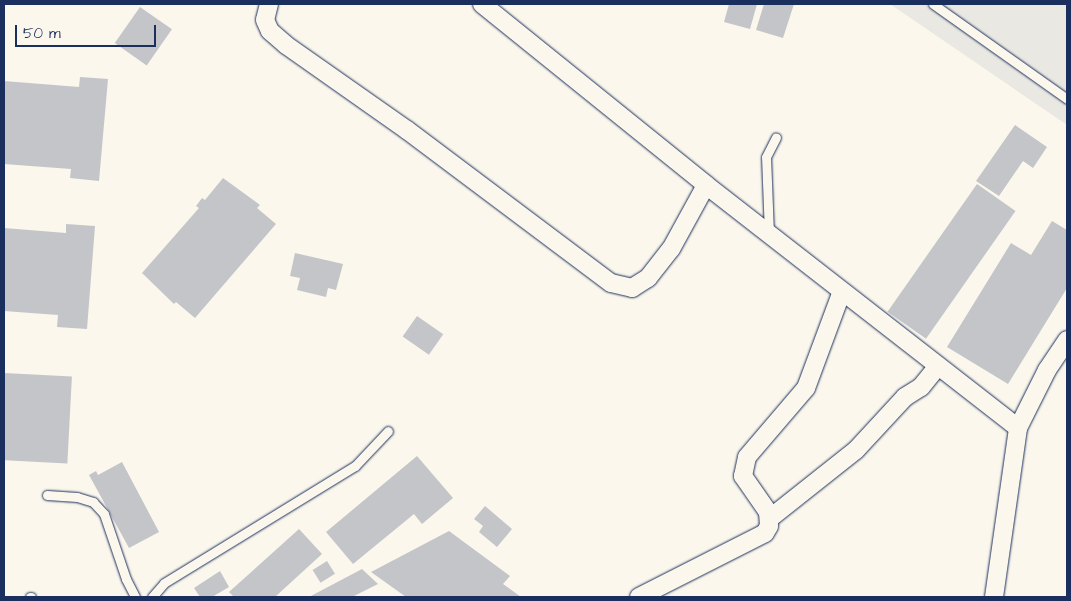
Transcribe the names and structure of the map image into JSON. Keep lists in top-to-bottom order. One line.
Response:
{"scale_bar":"50 m"}
